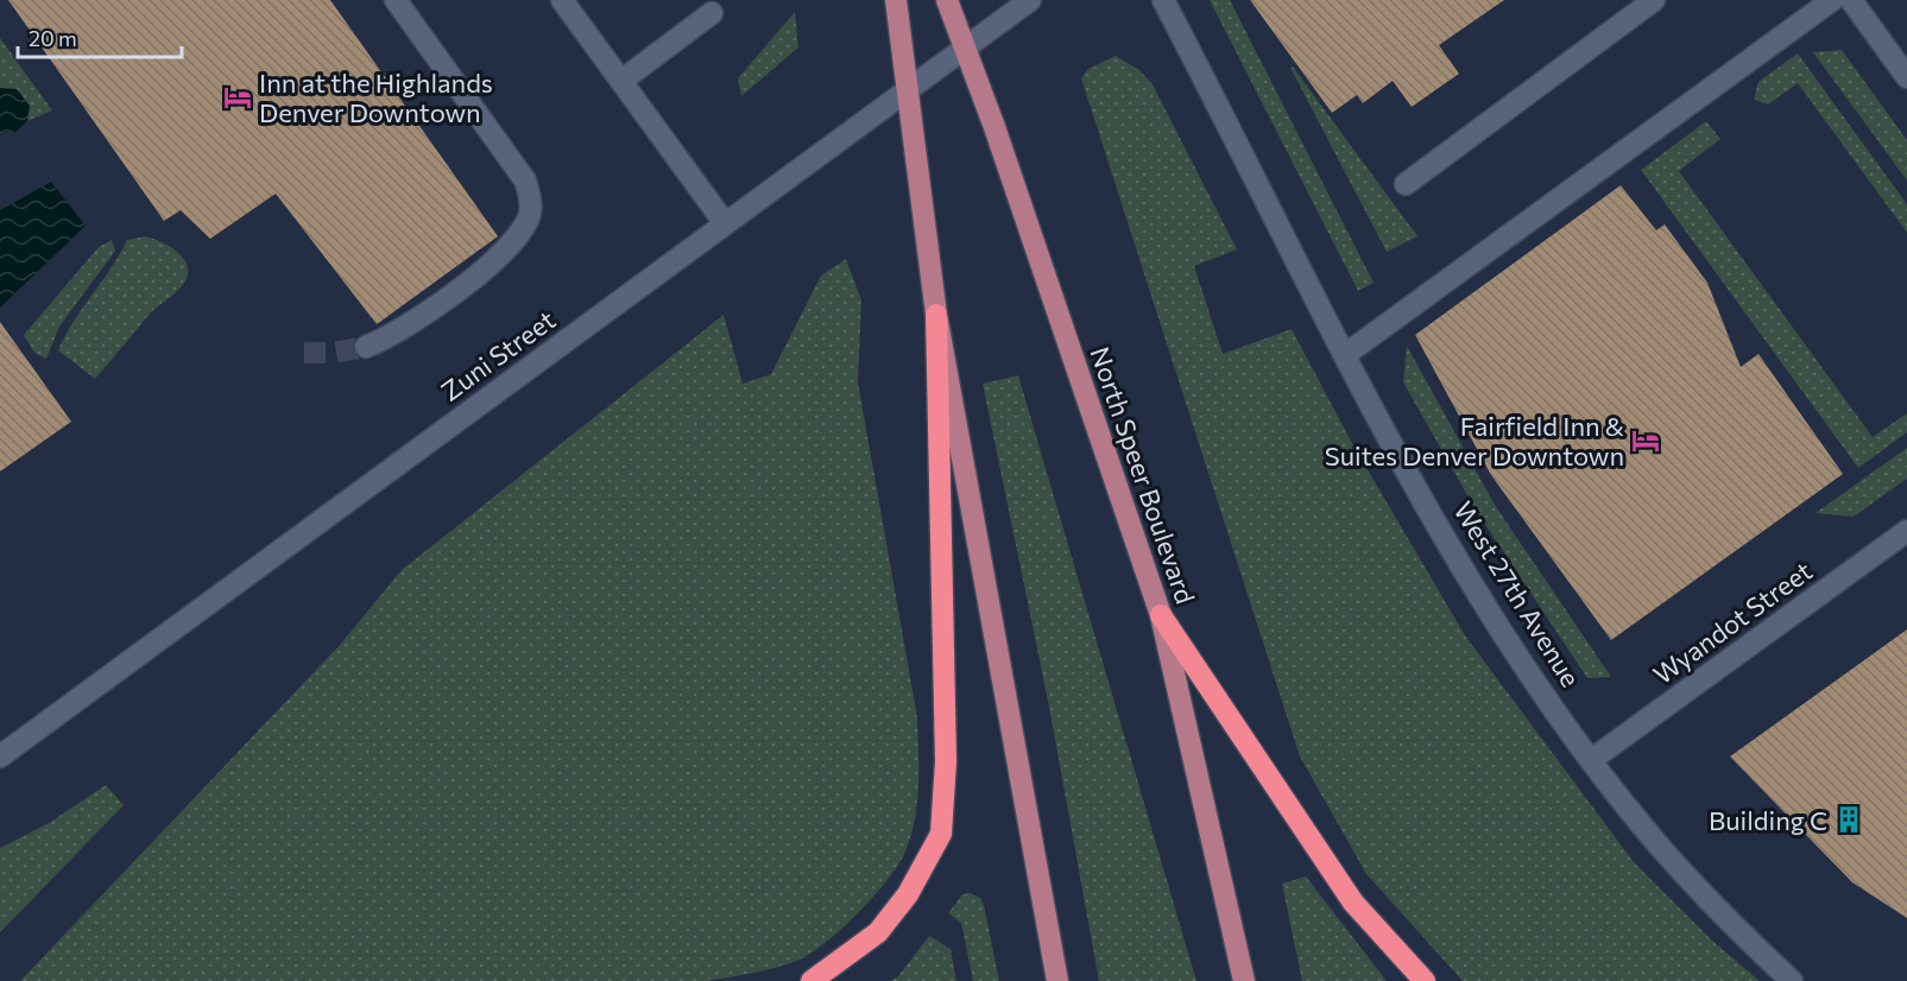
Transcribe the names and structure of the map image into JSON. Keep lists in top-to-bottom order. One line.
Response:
{"streets":{"main road":["North Speer Boulevard"],"street":["Zuni Street","West 27th Avenue","Wyandot Street"]},"crossings":[["Zuni Street","North Speer Boulevard"],["West 27th Avenue","Wyandot Street"]],"places":{"hotel":["Inn at the Highlands Denver Downtown","Fairfield Inn & Suites Denver Downtown"],"building":["Building C"]},"scale_bar":"20 m"}
